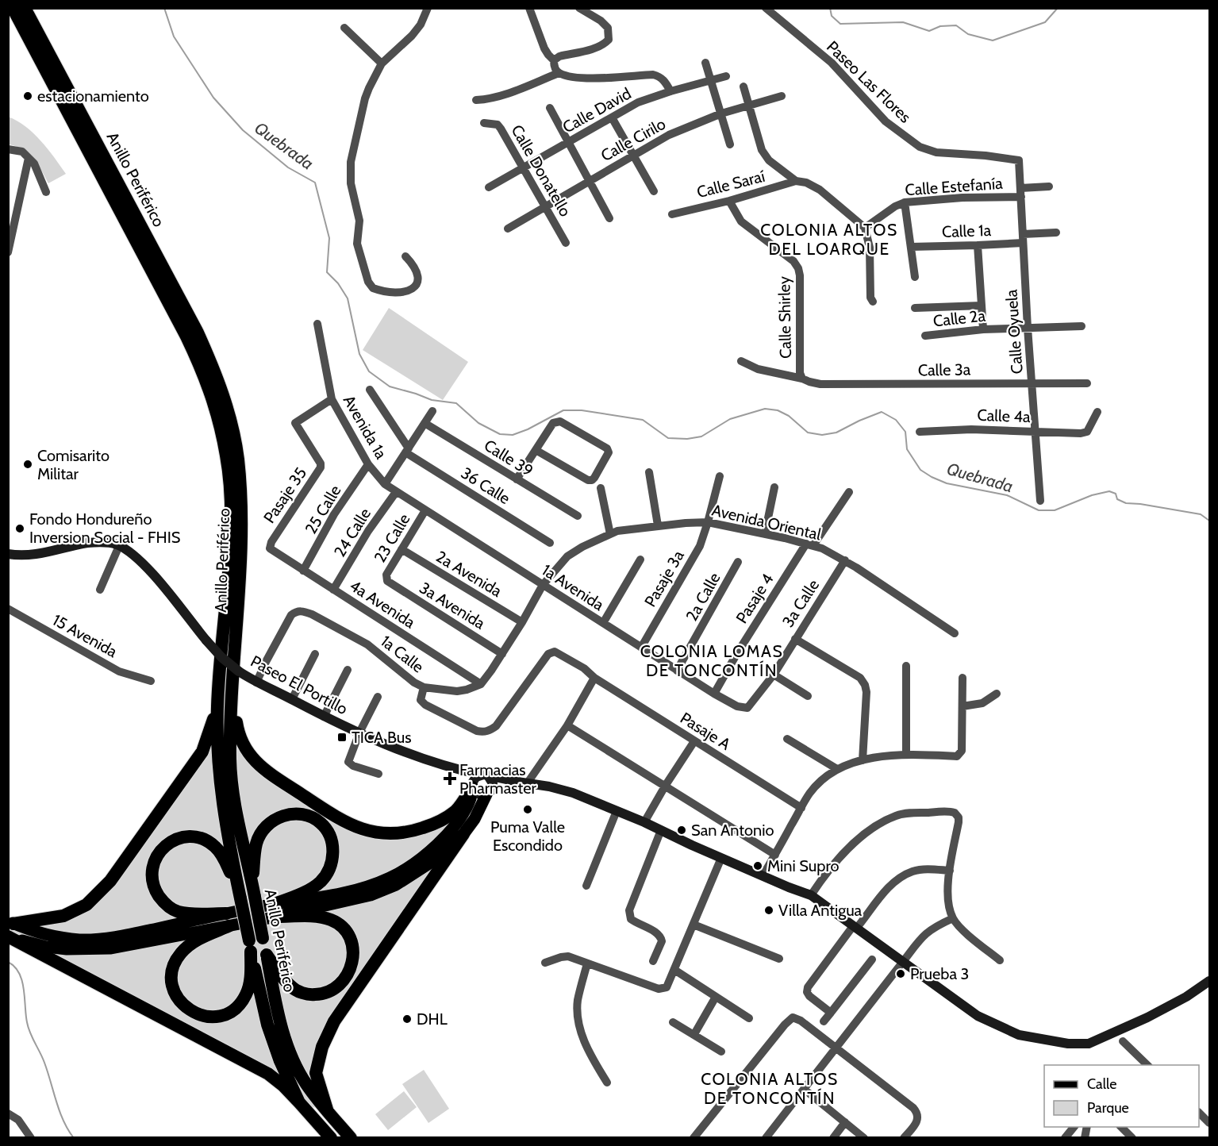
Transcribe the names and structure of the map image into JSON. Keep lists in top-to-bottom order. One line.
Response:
{"streets":{"highway":["Anillo Periférico"],"main road":["Paseo El Portillo"],"street":["Paseo Las Flores","Calle David","Calle Cirilo","Calle Donatello","Calle Saraí","Calle Estefanía","Calle 1a","Calle Shirley","Calle 2a","Calle Oyuela","Calle 3a","Calle 4a","Avenida 1a","Calle 39","36 Calle","Pasaje 35","25 Calle","Avenida Oriental","24 Calle","23 Calle","2a Avenida","Pasaje 3a","1a Avenida","2a Calle","Pasaje 4","3a Calle","4a Avenida","3a Avenida","15 Avenida","1a Calle","Pasaje A"]},"crossings":[["Paseo Las Flores","Calle Oyuela"],["Calle David","Calle Donatello"],["Calle Cirilo","Calle Donatello"],["Calle Saraí","Calle Shirley"],["Calle Estefanía","Calle Oyuela"],["Calle 1a","Calle Oyuela"],["Calle Shirley","Calle 3a"],["Calle 2a","Calle Oyuela"],["Calle Oyuela","Calle 3a"],["Calle Oyuela","Calle 4a"],["Avenida 1a","Pasaje 35"],["Avenida 1a","25 Calle"],["Avenida 1a","1a Avenida"],["Pasaje 35","4a Avenida"],["25 Calle","4a Avenida"],["Avenida Oriental","2a Avenida"],["Avenida Oriental","Pasaje 3a"],["Avenida Oriental","1a Avenida"],["Avenida Oriental","Pasaje 4"],["Avenida Oriental","3a Calle"],["Avenida Oriental","4a Avenida"],["Avenida Oriental","3a Avenida"],["24 Calle","1a Avenida"],["24 Calle","4a Avenida"],["23 Calle","2a Avenida"],["23 Calle","1a Avenida"],["23 Calle","3a Avenida"],["Pasaje 3a","1a Avenida"],["1a Avenida","2a Calle"],["1a Avenida","Pasaje 4"],["1a Avenida","3a Calle"],["1a Calle","Paseo El Portillo"],["1a Calle","Pasaje A"]],"districts":["COLONIA ALTOS DEL LOARQUE","COLONIA LOMAS DE TONCONTÍN","COLONIA ALTOS DE TONCONTÍN"],"water":["Quebrada"],"places":{"other":["estacionamiento","Comisarito Militar","Fondo Hondureño Inversion Social - FHIS","Puma Valle Escondido","San Antonio","Mini Supro","Villa Antigua","Prueba 3","DHL"],"transit":["TICA Bus"],"health":["Farmacias Pharmaster"]},"legend":["Calle","Parque"]}
